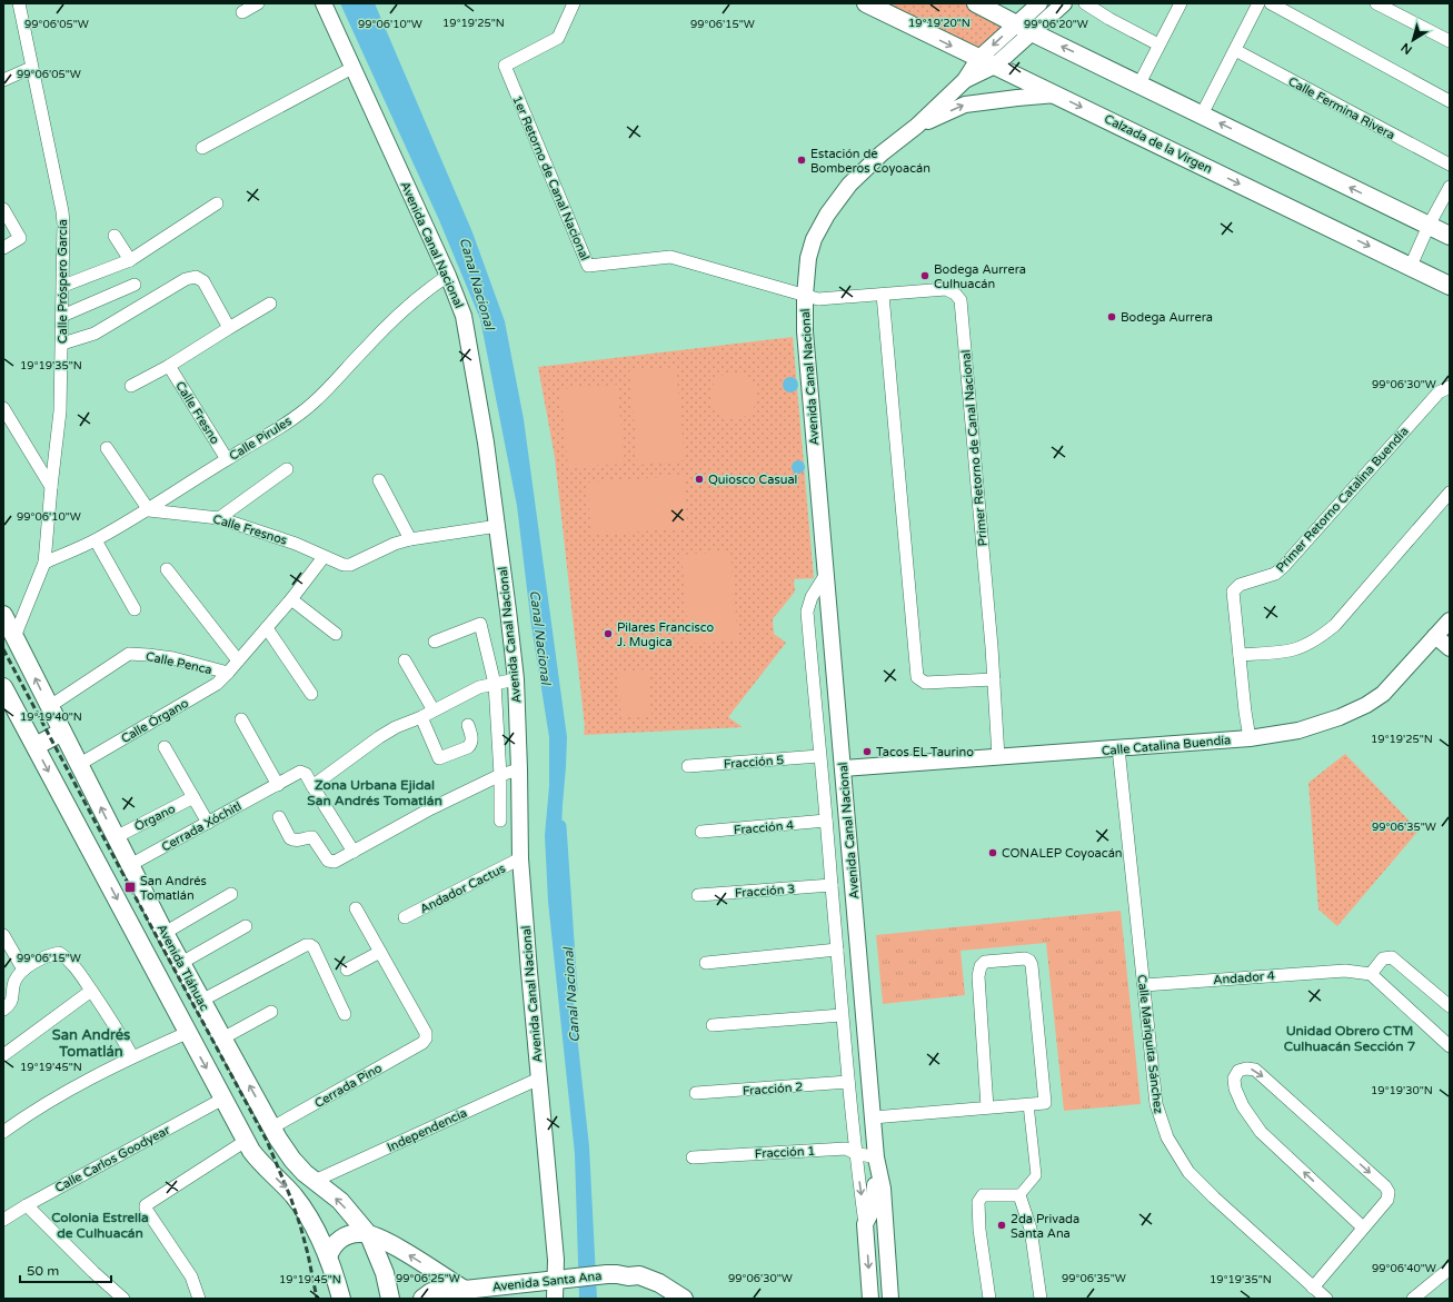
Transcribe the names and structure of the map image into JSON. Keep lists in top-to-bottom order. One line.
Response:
{"streets":{"main road":["Calzada de la Virgen","Avenida Tláhuac","Avenida Santa Ana"],"street":["Calle Fermina Rivera","1er Retorno de Canal Nacional","Avenida Canal Nacional","Calle Próspero García","Calle Fresno","Calle Pirules","Primer Retorno de Canal Nacional","Primer Retorno Catalina Buendía","Calle Fresnos","Calle Penca","Calle Órgano","Calle Catalina Buendía","Fracción 5","Órgano","Cerrada Xóchitl","Fracción 4","Andador Cactus","Fracción 3","Andador 4","Calle Mariquita Sánchez","Cerrada Pino","Fracción 2","Independencia","Fracción 1","Calle Carlos Goodyear"]},"crossings":[["Calzada de la Virgen","Avenida Canal Nacional"],["1er Retorno de Canal Nacional","Primer Retorno de Canal Nacional"],["Avenida Canal Nacional","Calle Pirules"],["Avenida Canal Nacional","Primer Retorno de Canal Nacional"],["Avenida Canal Nacional","Calle Fresnos"],["Avenida Canal Nacional","Calle Catalina Buendía"],["Avenida Canal Nacional","Fracción 5"],["Avenida Canal Nacional","Fracción 4"],["Avenida Canal Nacional","Andador Cactus"],["Avenida Canal Nacional","Fracción 3"],["Avenida Canal Nacional","Fracción 2"],["Avenida Canal Nacional","Independencia"],["Avenida Canal Nacional","Fracción 1"],["Avenida Canal Nacional","Avenida Santa Ana"],["Calle Próspero García","Calle Pirules"],["Calle Próspero García","Avenida Tláhuac"],["Calle Fresno","Calle Pirules"],["Calle Pirules","Calle Fresnos"],["Primer Retorno de Canal Nacional","Calle Catalina Buendía"],["Primer Retorno Catalina Buendía","Calle Catalina Buendía"],["Calle Fresnos","Calle Penca"],["Calle Penca","Calle Órgano"],["Calle Penca","Avenida Tláhuac"],["Calle Órgano","Avenida Tláhuac"],["Calle Catalina Buendía","Calle Mariquita Sánchez"],["Órgano","Avenida Tláhuac"],["Cerrada Xóchitl","Avenida Tláhuac"],["Avenida Tláhuac","Cerrada Pino"],["Avenida Tláhuac","Independencia"],["Andador 4","Calle Mariquita Sánchez"]],"districts":["Zona Urbana Ejidal San Andrés Tomatlán","Unidad Obrero CTM Culhuacán Sección 7","San Andrés Tomatlán","Colonia Estrella de Culhuacán"],"water":["Canal Nacional"],"places":{"other":["Estación de Bomberos Coyoacán","Bodega Aurrera Culhuacán","Bodega Aurrera","Quiosco Casual","Pilares Francisco J. Mugica","Tacos EL Taurino","CONALEP Coyoacán","2da Privada Santa Ana"],"transit":["San Andrés Tomatlán"]},"scale_bar":"50 m","north":"bottom left","coordinates":["19°19'25\"N","19°19'20\"N","99°06'05\"W","99°06'10\"W","99°06'15\"W","99°06'20\"W","19°19'35\"N","99°06'30\"W","19°19'40\"N","99°06'35\"W","19°19'45\"N","19°19'30\"N","99°06'40\"W","99°06'25\"W"]}
